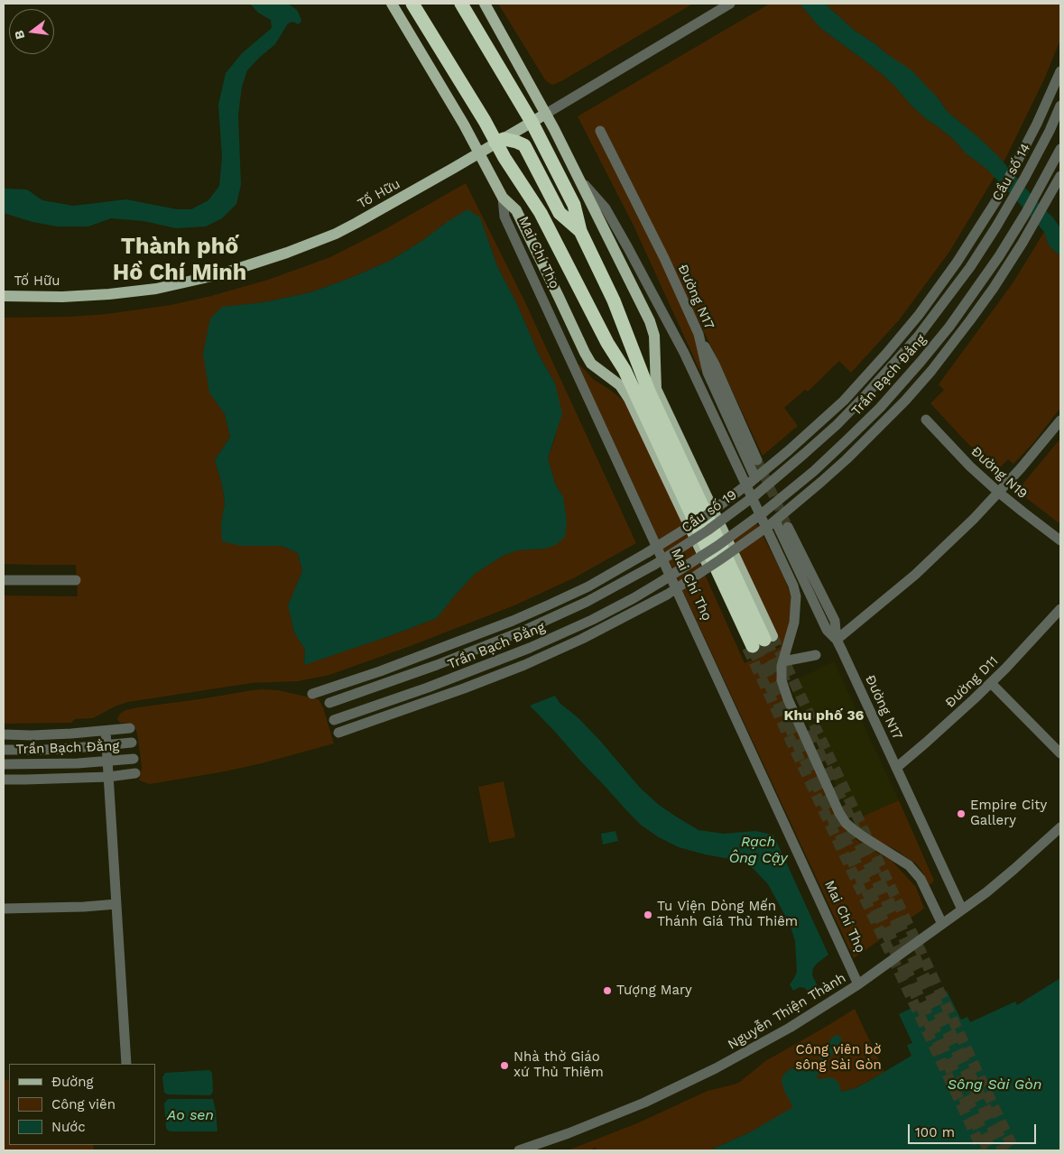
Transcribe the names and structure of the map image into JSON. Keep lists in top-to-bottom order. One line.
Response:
{"streets":{"highway":["Mai Chí Thọ"],"main road":["Tố Hữu"],"street":["Cầu số 14","Đường N17","Trần Bạch Đằng","Đường N19","Cầu số 19","Đường D11","Nguyễn Thiện Thành"]},"crossings":[["Cầu số 14","Trần Bạch Đằng"],["Cầu số 14","Cầu số 19"],["Tố Hữu","Mai Chí Thọ"],["Mai Chí Thọ","Nguyễn Thiện Thành"],["Đường N17","Cầu số 19"],["Đường N17","Đường D11"],["Đường N17","Nguyễn Thiện Thành"],["Trần Bạch Đằng","Cầu số 19"]],"districts":["Thành phố Hồ Chí Minh","Khu phố 36"],"water":["Rạch Ông Cậy","Sông Sài Gòn","Ao sen"],"parks":["Công viên bờ sông Sài Gòn"],"places":["Empire City Gallery","Tu Viện Dòng Mến Thánh Giá Thủ Thiêm","Tượng Mary","Nhà thờ Giáo xứ Thủ Thiêm"],"legend":["Đường","Công viên","Nước"],"scale_bar":"100 m","north":"left"}
